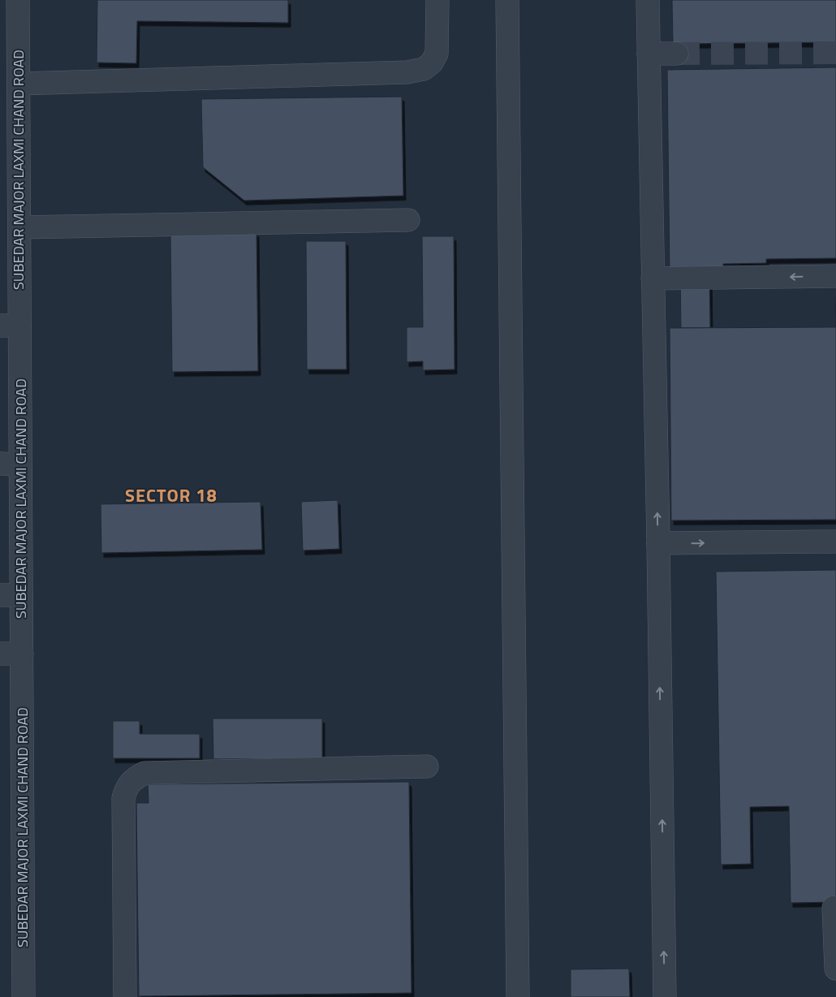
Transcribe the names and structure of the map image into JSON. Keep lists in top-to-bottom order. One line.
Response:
{"streets":{"street":["SUBEDAR MAJOR LAXMI CHAND ROAD"]},"districts":["SECTOR 18"]}
